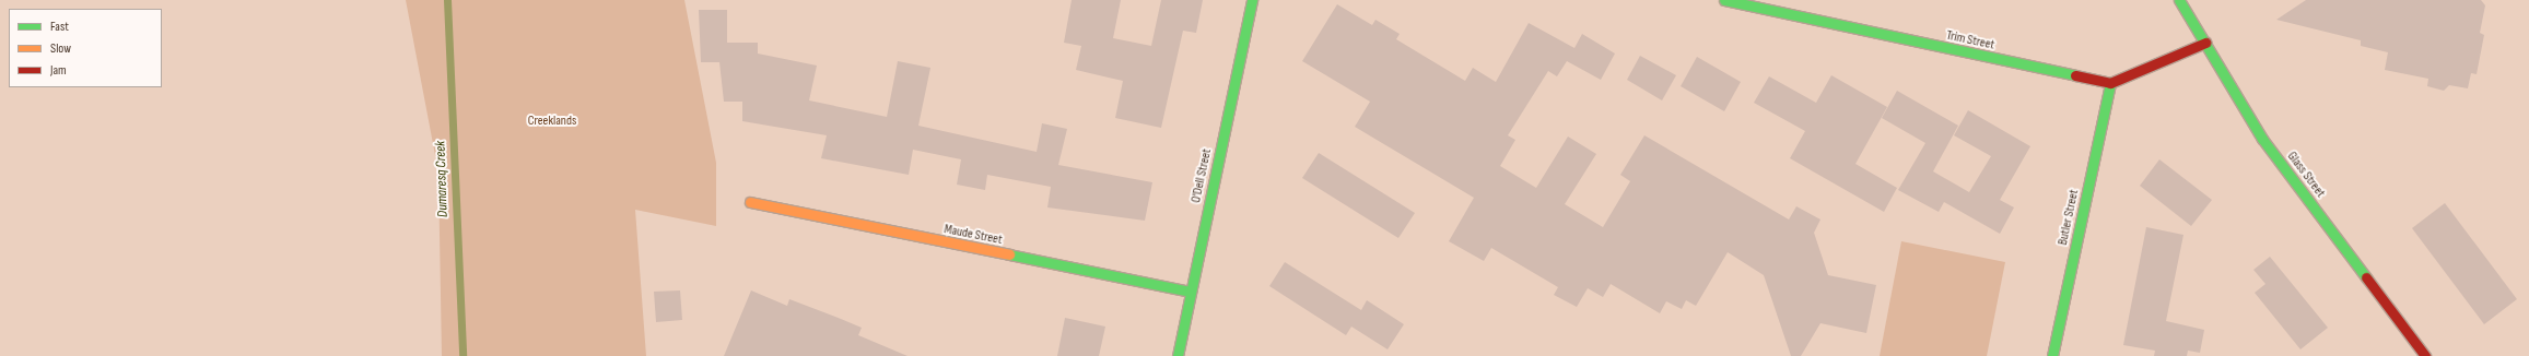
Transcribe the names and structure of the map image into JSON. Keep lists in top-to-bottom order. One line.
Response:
{"streets":{"street":["Trim Street","Glass Street","O'Dell Street","Butler Street","Maude Street"]},"crossings":[["Trim Street","Butler Street"],["O'Dell Street","Maude Street"]],"water":["Dumaresq Creek"],"parks":["Creeklands"],"legend":["Fast","Slow","Jam"]}
